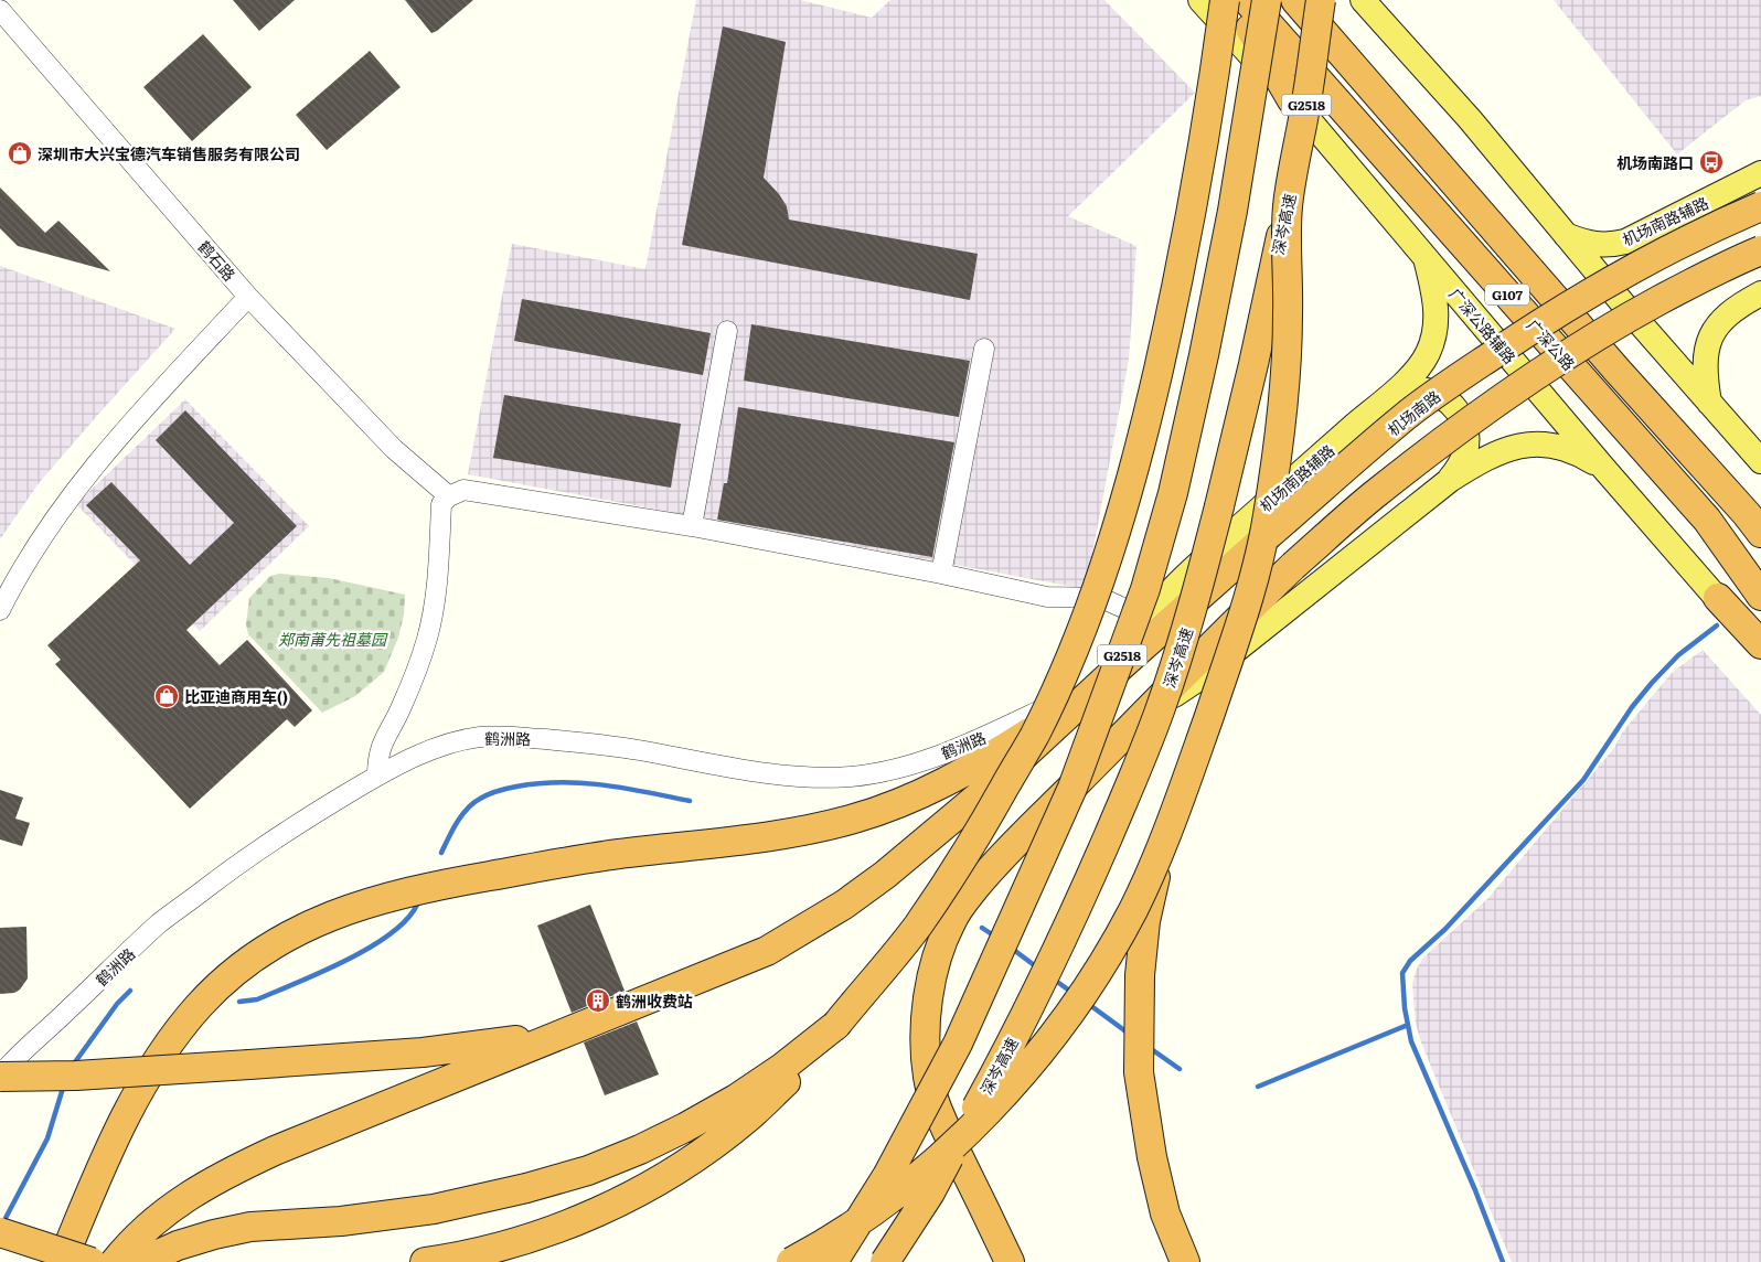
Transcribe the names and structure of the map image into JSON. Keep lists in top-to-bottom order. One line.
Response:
{"streets":{"highway":["G2518","深岑高速","G107","广深公路","机场南路"],"main road":["机场南路辅路","广深公路辅路"],"street":["鹤石路","鹤洲路"]},"crossings":[["机场南路辅路","广深公路辅路"],["机场南路辅路","机场南路"],["机场南路辅路","鹤洲路"],["机场南路","鹤洲路"]],"parks":["郑南莆先祖墓园"],"places":{"shop":["深圳市大兴宝德汽车销售服务有限公司","比亚迪商用车()"],"bus stop":["机场南路口"],"building":["鹤洲收费站"]}}
